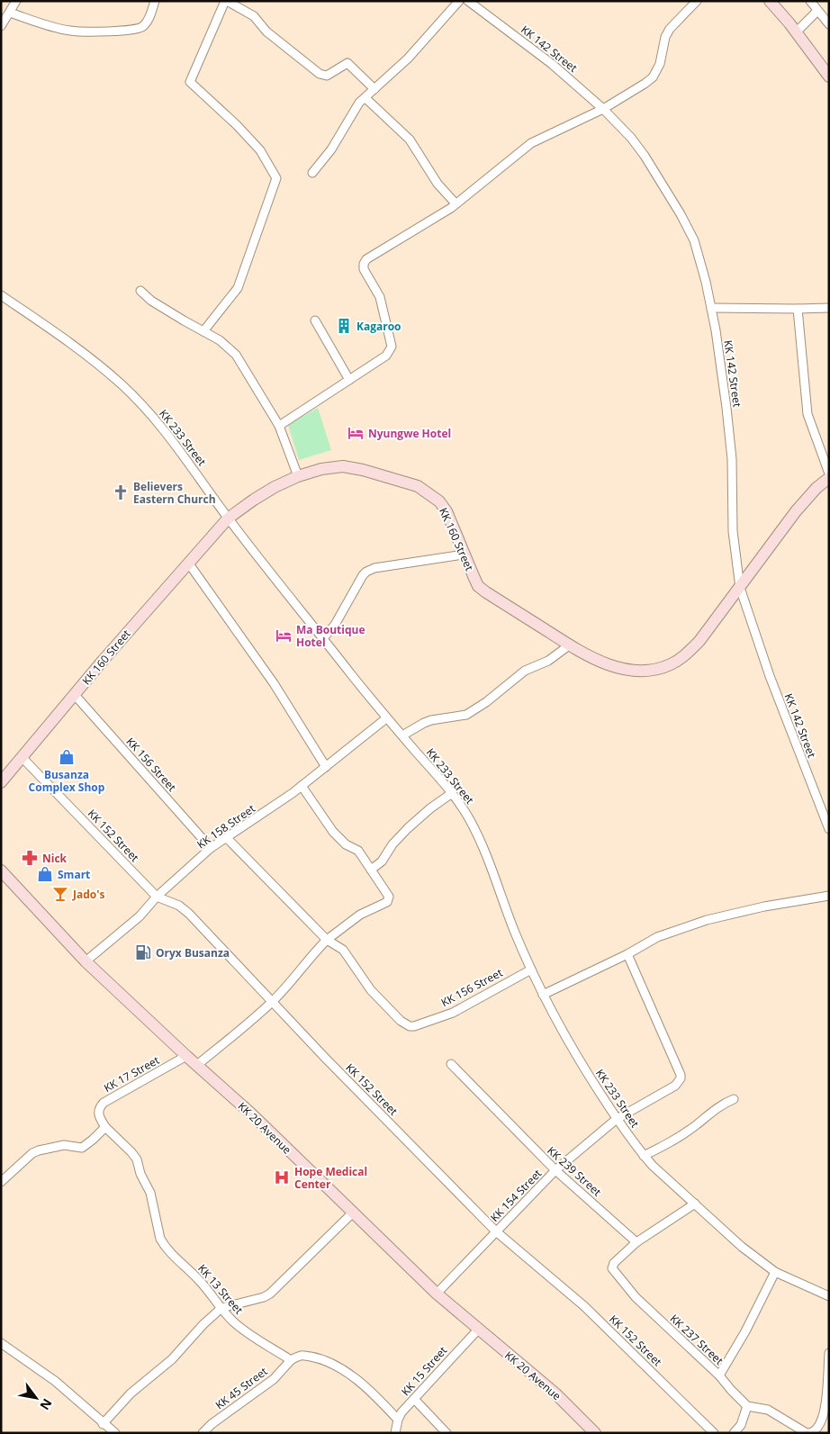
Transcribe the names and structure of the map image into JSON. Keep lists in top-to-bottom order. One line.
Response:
{"streets":{"main road":["KK 160 Street","KK 20 Avenue"],"street":["KK 142 Street","KK 233 Street","KK 156 Street","KK 158 Street","KK 152 Street","KK 17 Street","KK 239 Street","KK 154 Street","KK 13 Street","KK 237 Street","KK 15 Street","KK 45 Street"]},"crossings":[["KK 142 Street","KK 160 Street"],["KK 233 Street","KK 160 Street"],["KK 233 Street","KK 156 Street"],["KK 233 Street","KK 158 Street"],["KK 233 Street","KK 154 Street"],["KK 160 Street","KK 156 Street"],["KK 160 Street","KK 152 Street"],["KK 156 Street","KK 158 Street"],["KK 158 Street","KK 152 Street"],["KK 158 Street","KK 20 Avenue"],["KK 152 Street","KK 154 Street"],["KK 17 Street","KK 20 Avenue"],["KK 17 Street","KK 13 Street"],["KK 20 Avenue","KK 154 Street"],["KK 20 Avenue","KK 15 Street"],["KK 239 Street","KK 154 Street"],["KK 239 Street","KK 237 Street"],["KK 13 Street","KK 45 Street"]],"places":{"building":["Kagaroo"],"hotel":["Nyungwe Hotel","Ma Boutique Hotel"],"church":["Believers Eastern Church"],"shop":["Busanza Complex Shop","Smart"],"pharmacy":["Nick"],"bar":["Jado's"],"fuel station":["Oryx Busanza"],"hospital":["Hope Medical Center"]},"north":"bottom right"}
